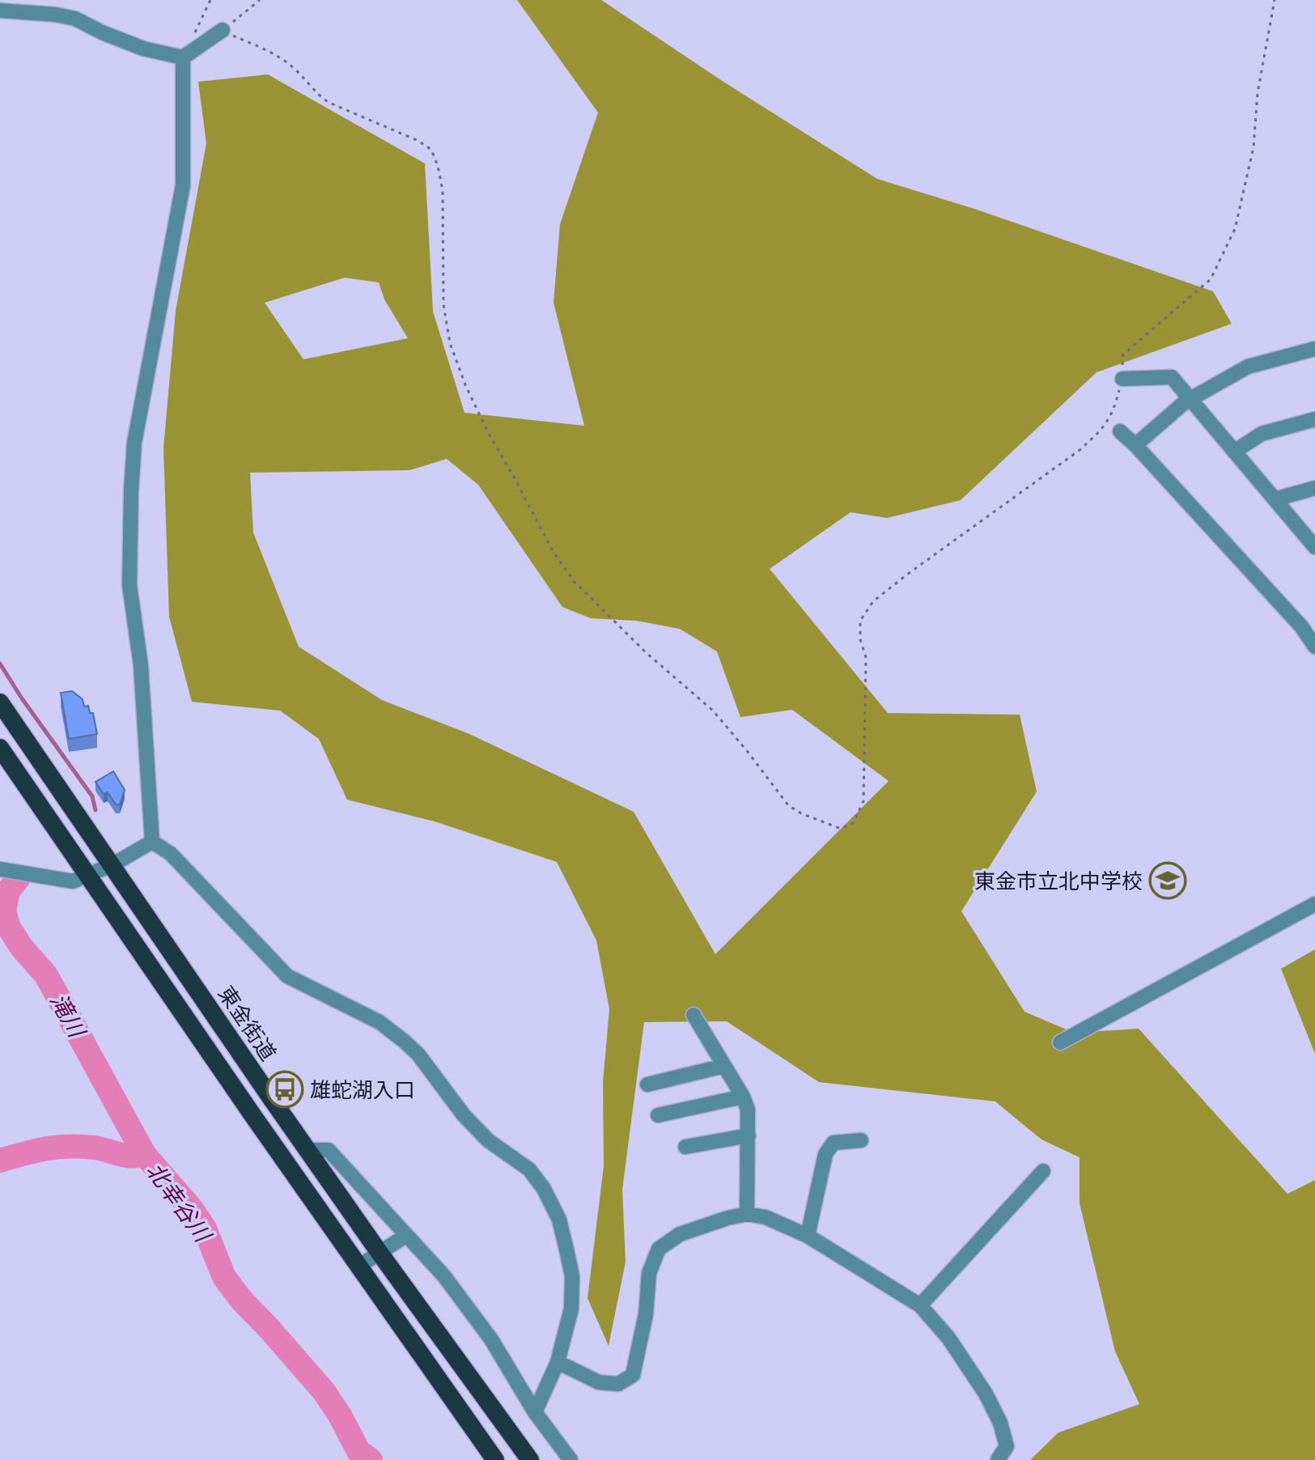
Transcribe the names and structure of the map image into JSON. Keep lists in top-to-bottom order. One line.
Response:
{"streets":{"highway":["東金街道"]},"water":["滝川","北幸谷川"],"places":{"school or university":["東金市立北中学校"],"bus stop":["雄蛇湖入口"]}}
